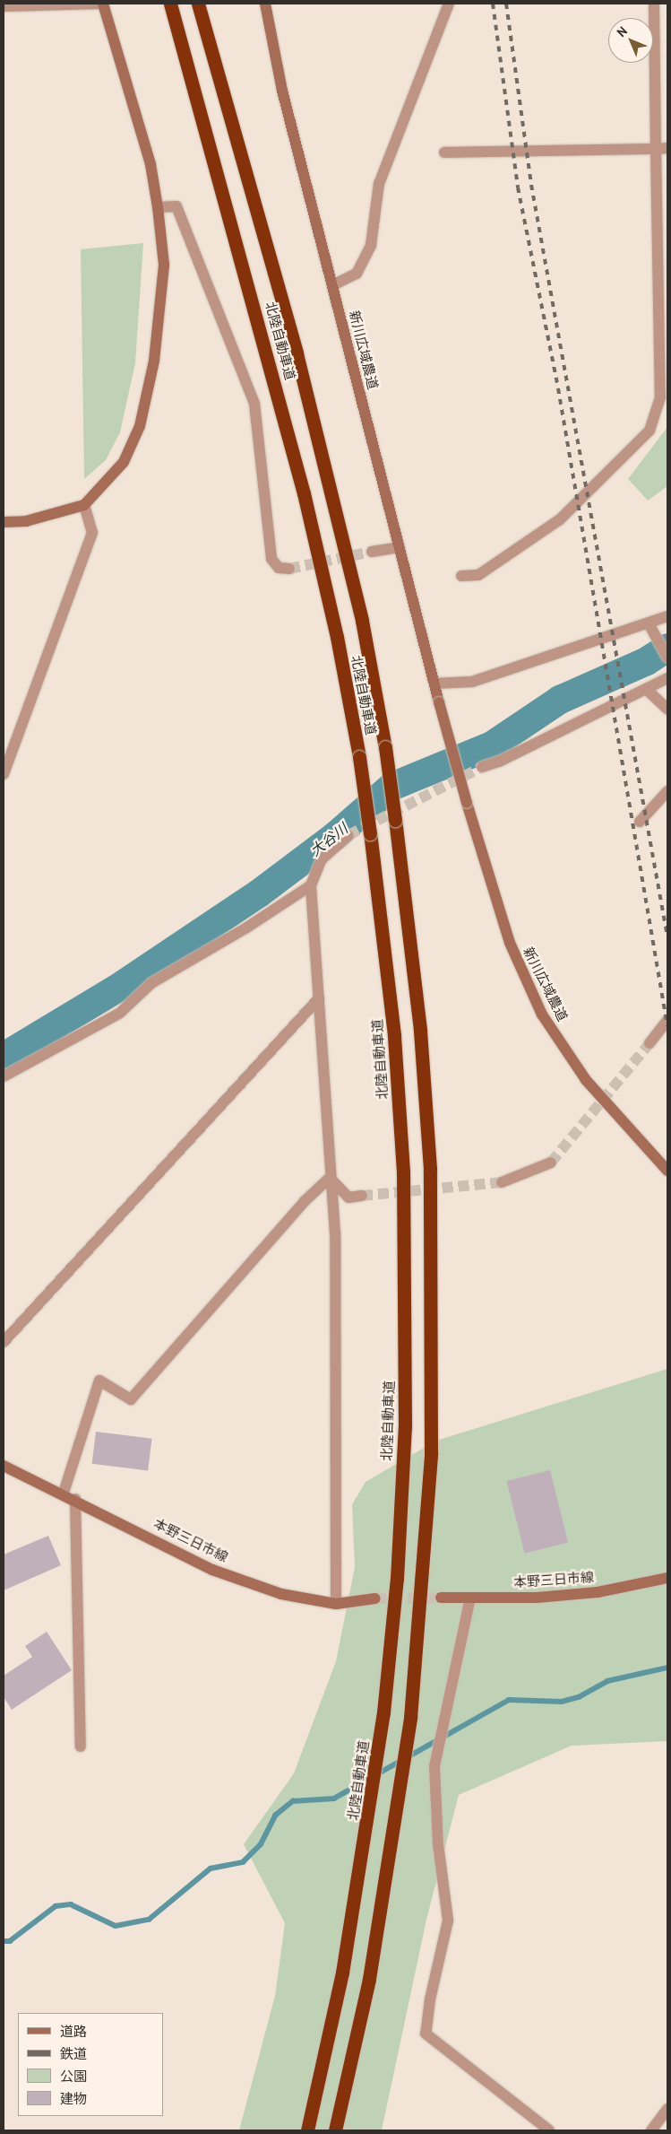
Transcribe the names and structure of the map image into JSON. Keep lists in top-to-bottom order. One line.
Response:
{"streets":{"highway":["北陸自動車道"],"street":["新川広域農道","本野三日市線"]},"water":["大谷川"],"legend":["道路","鉄道","公園","建物"],"north":"top left"}
